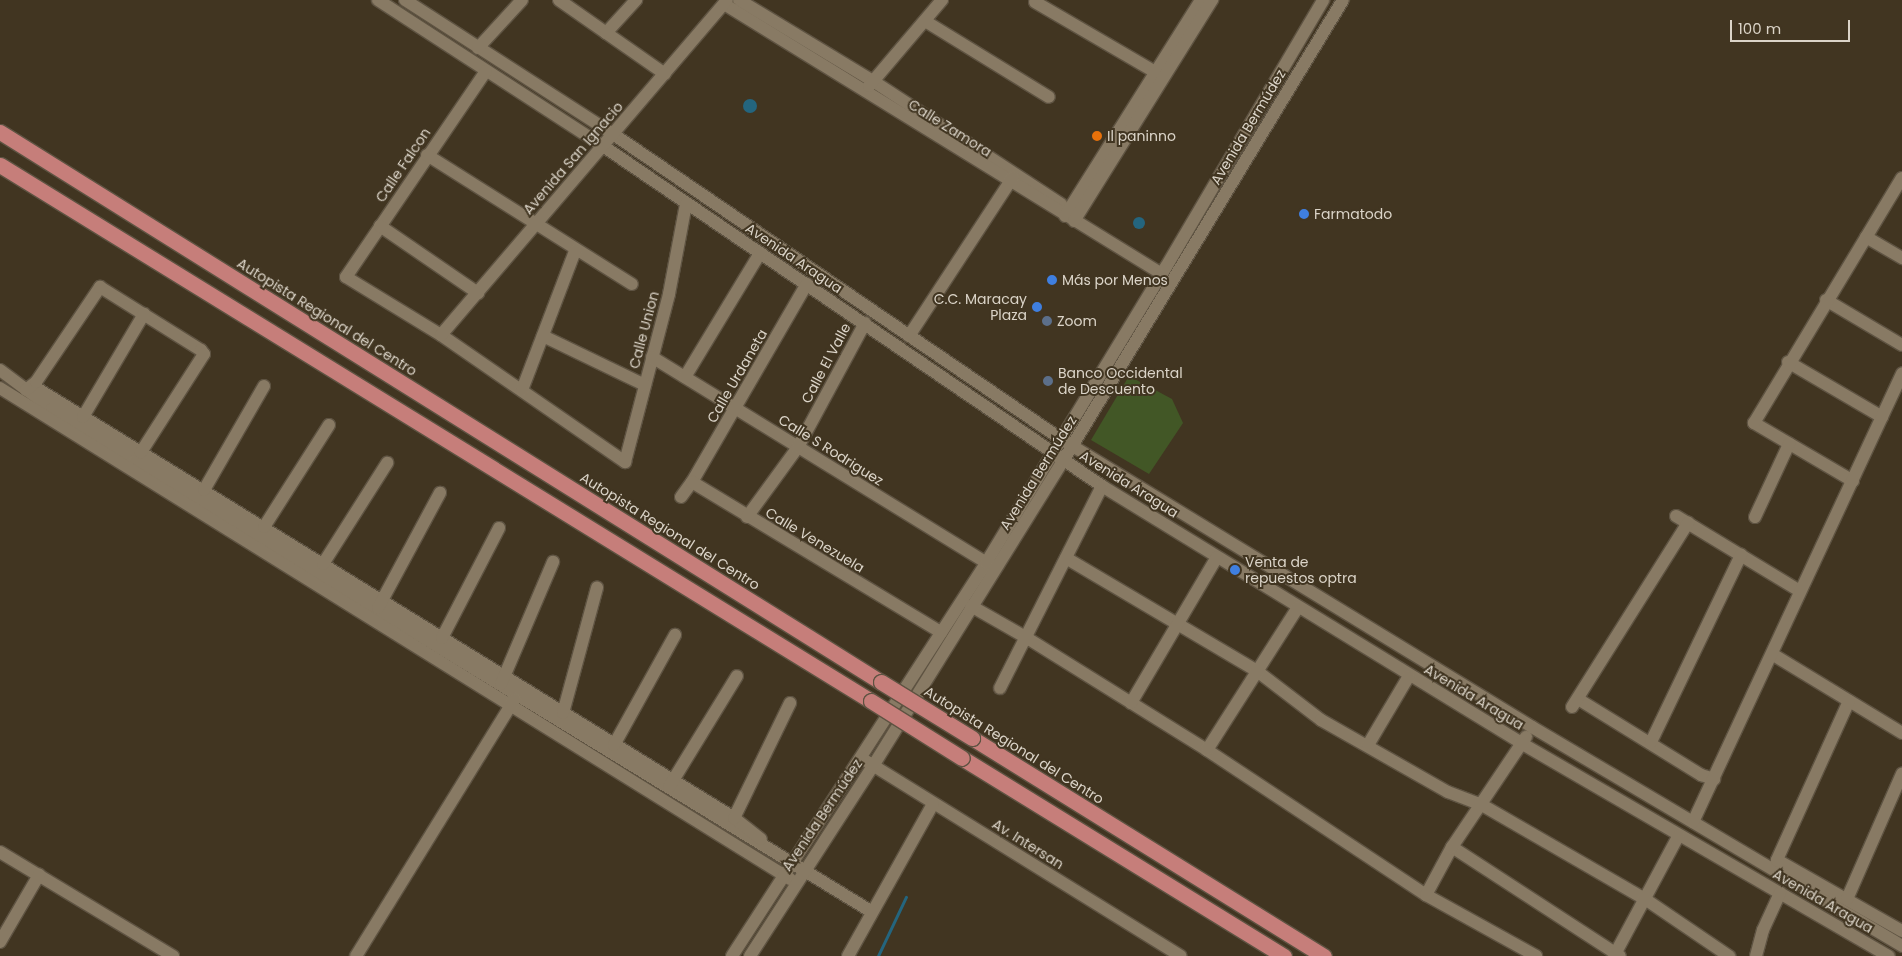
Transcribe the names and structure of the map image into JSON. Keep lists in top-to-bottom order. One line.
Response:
{"streets":{"highway":["Autopista Regional del Centro"],"street":["Avenida Bermúdez","Calle Zamora","Avenida San Ignacio","Calle Falcon","Avenida Aragua","Calle Union","Calle El Valle","Calle Urdaneta","Calle S Rodriguez","Calle Venezuela","Av. Intersan"]},"crossings":[["Avenida Bermúdez","Calle Zamora"],["Avenida Bermúdez","Avenida Aragua"],["Avenida Bermúdez","Calle S Rodriguez"],["Avenida Bermúdez","Calle Venezuela"],["Avenida Bermúdez","Av. Intersan"],["Calle Zamora","Avenida San Ignacio"],["Avenida San Ignacio","Calle Falcon"],["Avenida San Ignacio","Avenida Aragua"],["Calle Falcon","Avenida Aragua"],["Avenida Aragua","Calle Union"],["Avenida Aragua","Calle El Valle"],["Avenida Aragua","Calle Urdaneta"],["Calle Union","Calle S Rodriguez"],["Calle El Valle","Calle S Rodriguez"],["Calle El Valle","Calle Venezuela"],["Calle Urdaneta","Calle S Rodriguez"],["Calle Urdaneta","Calle Venezuela"]],"places":["Il paninno","Farmatodo","Más por Menos","C.C. Maracay Plaza","Zoom","Banco Occidental de Descuento","Venta de repuestos optra"],"scale_bar":"100 m"}
